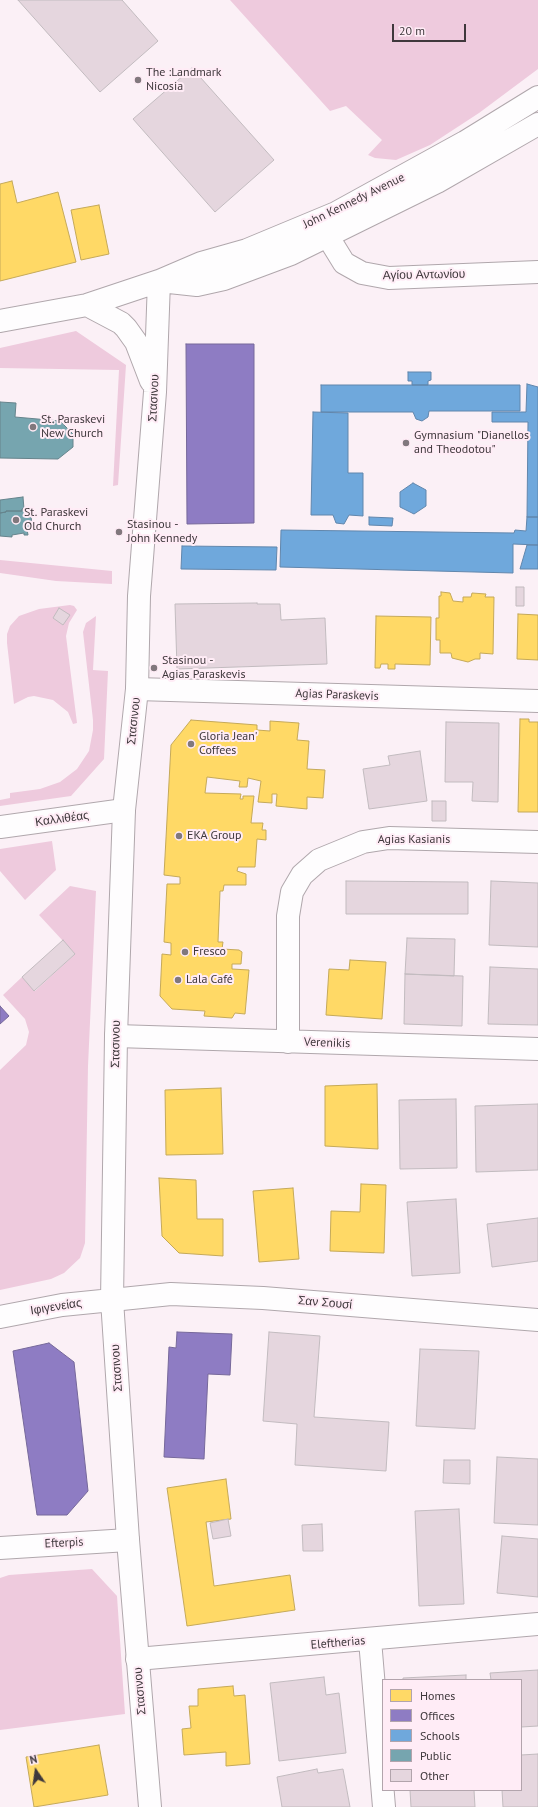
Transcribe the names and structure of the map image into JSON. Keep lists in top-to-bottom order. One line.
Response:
{"streets":{"street":["John Kennedy Avenue","Αγίου Αντωνίου","Στασινου","Agias Paraskevis","Καλλιθέας","Agias Kasianis","Verenikis","Σαν Σουσί","Ιφιγενείας","Efterpis","Eleftherias"]},"crossings":[["John Kennedy Avenue","Αγίου Αντωνίου"],["John Kennedy Avenue","Στασινου"],["Στασινου","Agias Paraskevis"],["Στασινου","Καλλιθέας"],["Στασινου","Verenikis"],["Στασινου","Σαν Σουσί"],["Στασινου","Ιφιγενείας"],["Στασινου","Efterpis"],["Στασινου","Eleftherias"],["Agias Kasianis","Verenikis"],["Σαν Σουσί","Ιφιγενείας"]],"places":["The :Landmark Nicosia","St. Paraskevi New Church","Gymnasium \"Dianellos and Theodotou\"","St. Paraskevi Old Church","Stasinou - John Kennedy","Stasinou - Agias Paraskevis","Gloria Jean' Coffees","EKA Group","Fresco","Lala Café"],"legend":["Homes","Offices","Schools","Public","Other"],"scale_bar":"20 m","north":"top"}
